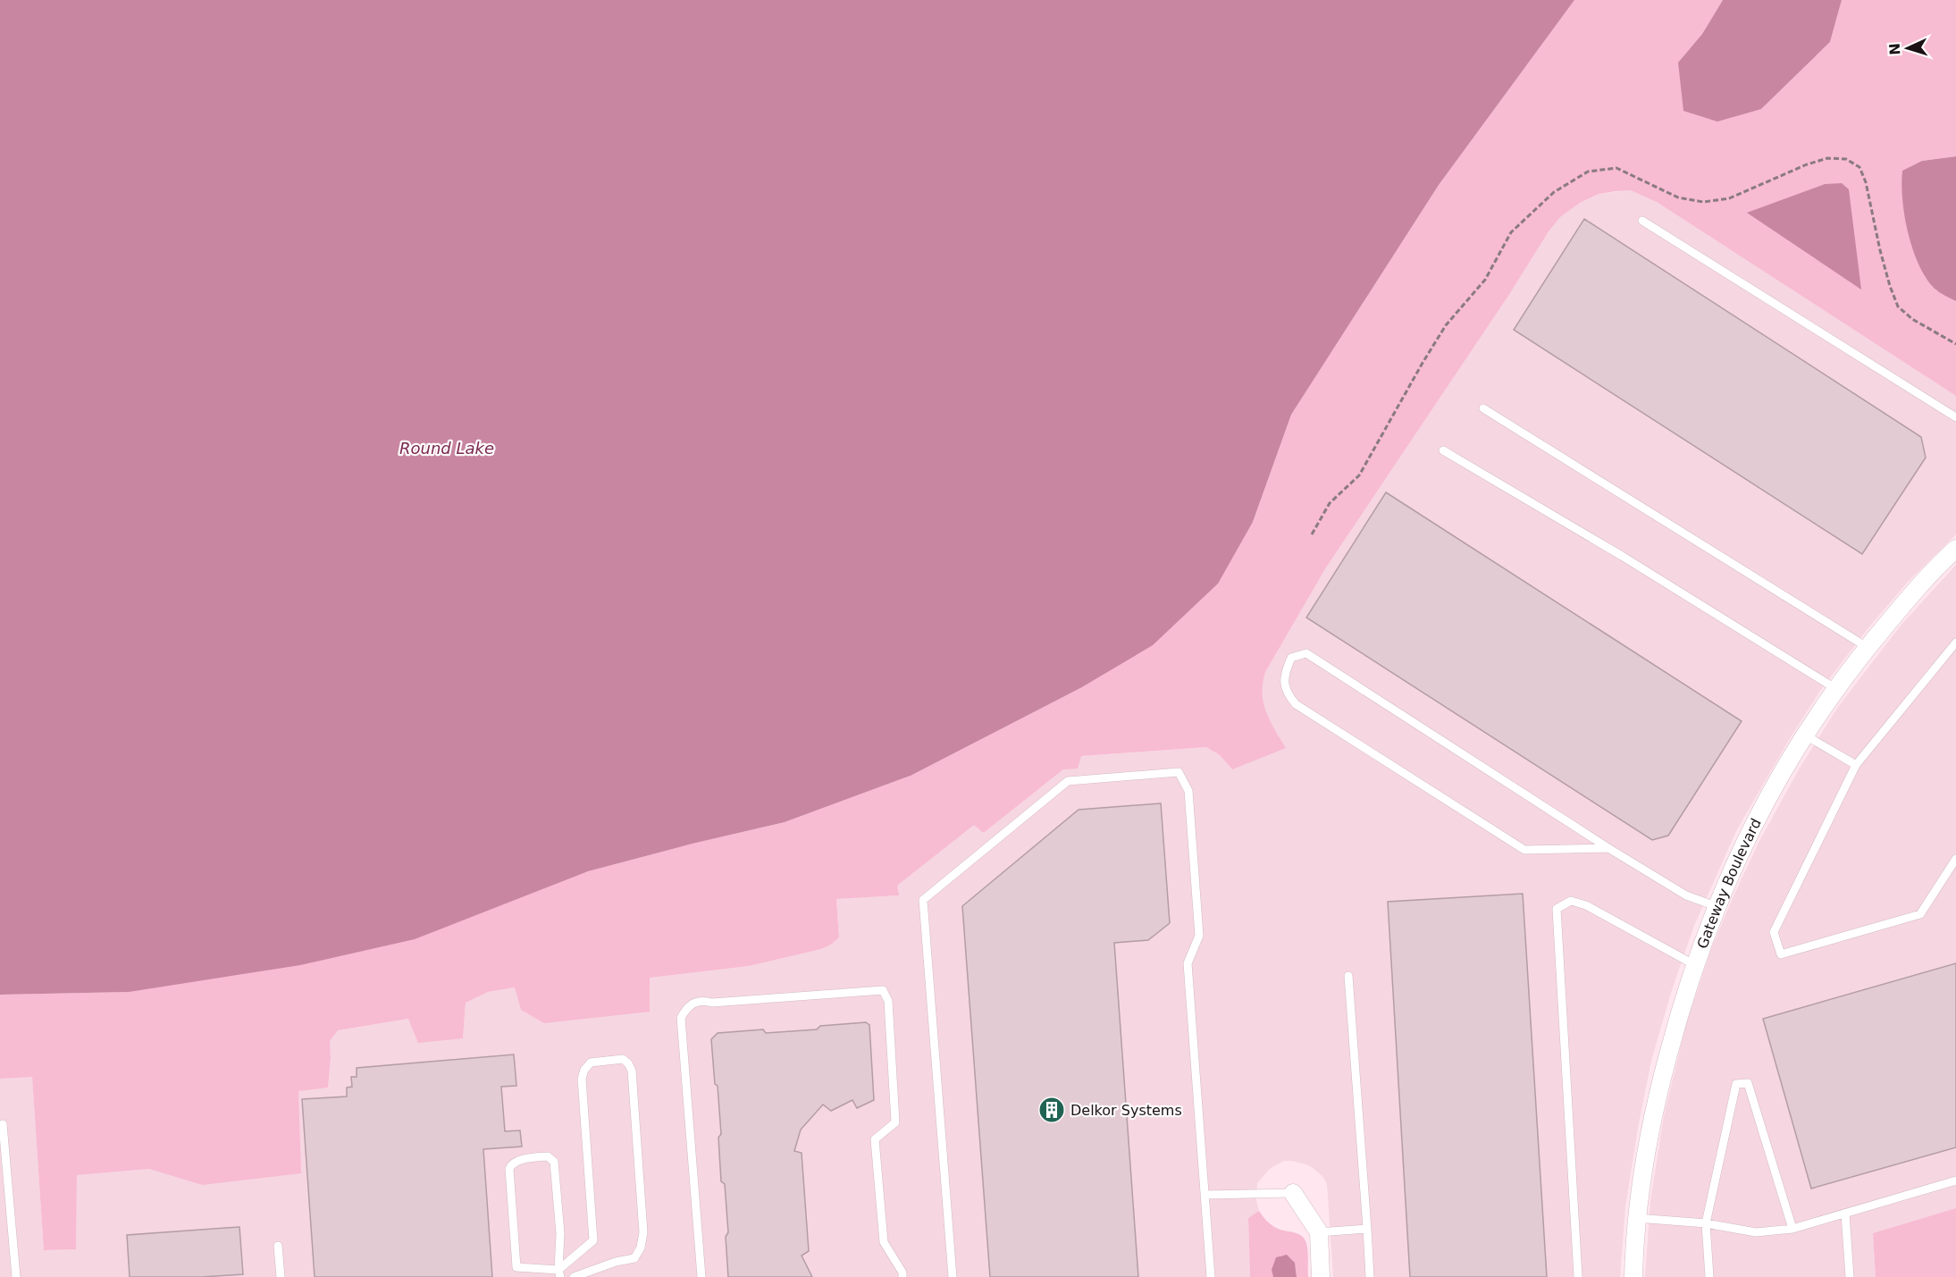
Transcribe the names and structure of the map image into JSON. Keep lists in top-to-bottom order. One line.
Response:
{"streets":{"street":["Gateway Boulevard"]},"water":["Round Lake"],"places":{"building":["Delkor Systems"]},"north":"left"}
